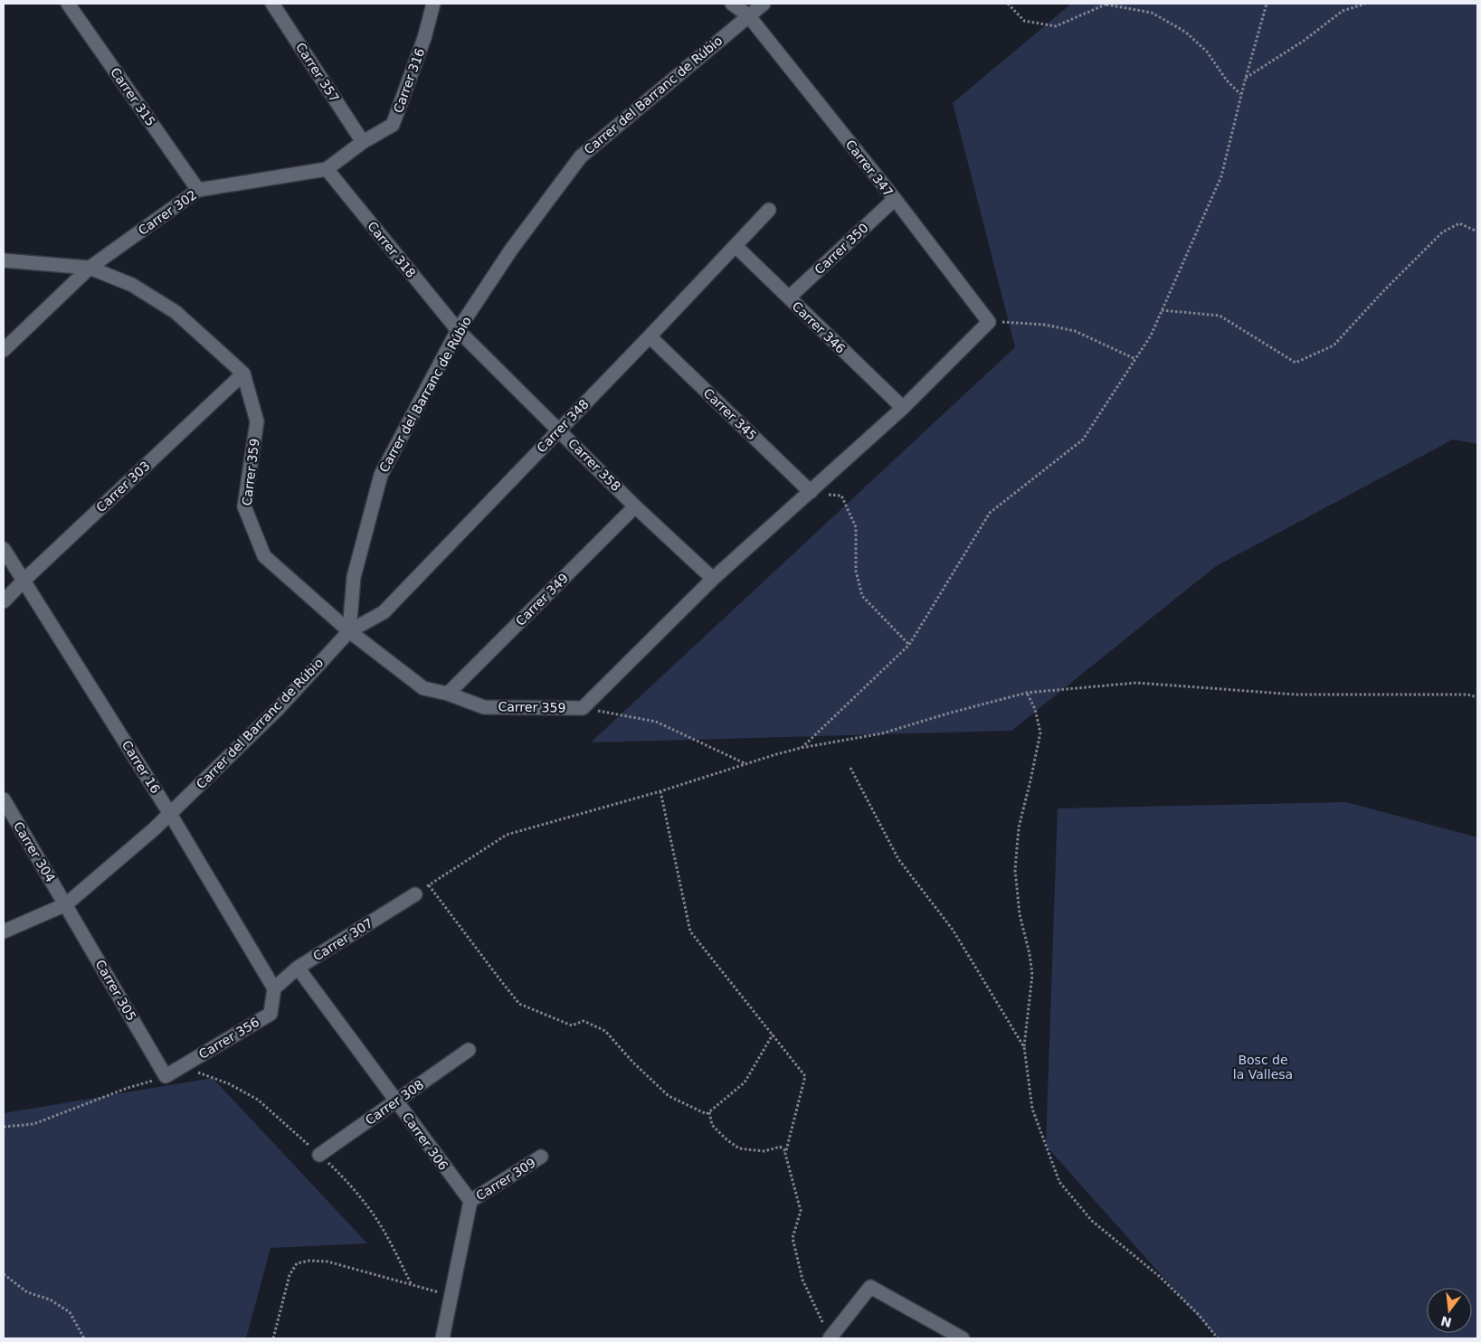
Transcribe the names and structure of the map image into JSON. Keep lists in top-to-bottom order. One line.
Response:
{"streets":{"street":["Carrer 357","Carrer 316","Carrer del Barranc de Rúbio","Carrer 315","Carrer 347","Carrer 302","Carrer 350","Carrer 318","Carrer 346","Carrer 345","Carrer 348","Carrer 358","Carrer 359","Carrer 303","Carrer 349","Carrer 16","Carrer 304","Carrer 307","Carrer 305","Carrer 356","Carrer 308","Carrer 306","Carrer 309"]},"crossings":[["Carrer 357","Carrer 316"],["Carrer 357","Carrer 302"],["Carrer 316","Carrer 302"],["Carrer del Barranc de Rúbio","Carrer 347"],["Carrer del Barranc de Rúbio","Carrer 318"],["Carrer del Barranc de Rúbio","Carrer 348"],["Carrer del Barranc de Rúbio","Carrer 358"],["Carrer del Barranc de Rúbio","Carrer 359"],["Carrer del Barranc de Rúbio","Carrer 16"],["Carrer del Barranc de Rúbio","Carrer 304"],["Carrer del Barranc de Rúbio","Carrer 305"],["Carrer 315","Carrer 302"],["Carrer 347","Carrer 350"],["Carrer 302","Carrer 318"],["Carrer 350","Carrer 346"],["Carrer 318","Carrer 358"],["Carrer 346","Carrer 348"],["Carrer 345","Carrer 348"],["Carrer 348","Carrer 358"],["Carrer 348","Carrer 359"],["Carrer 358","Carrer 349"],["Carrer 359","Carrer 303"],["Carrer 359","Carrer 349"],["Carrer 303","Carrer 16"],["Carrer 16","Carrer 307"],["Carrer 16","Carrer 356"],["Carrer 304","Carrer 305"],["Carrer 307","Carrer 356"],["Carrer 307","Carrer 306"],["Carrer 305","Carrer 356"],["Carrer 308","Carrer 306"],["Carrer 306","Carrer 309"]],"parks":["Bosc de la Vallesa"],"north":"bottom"}
